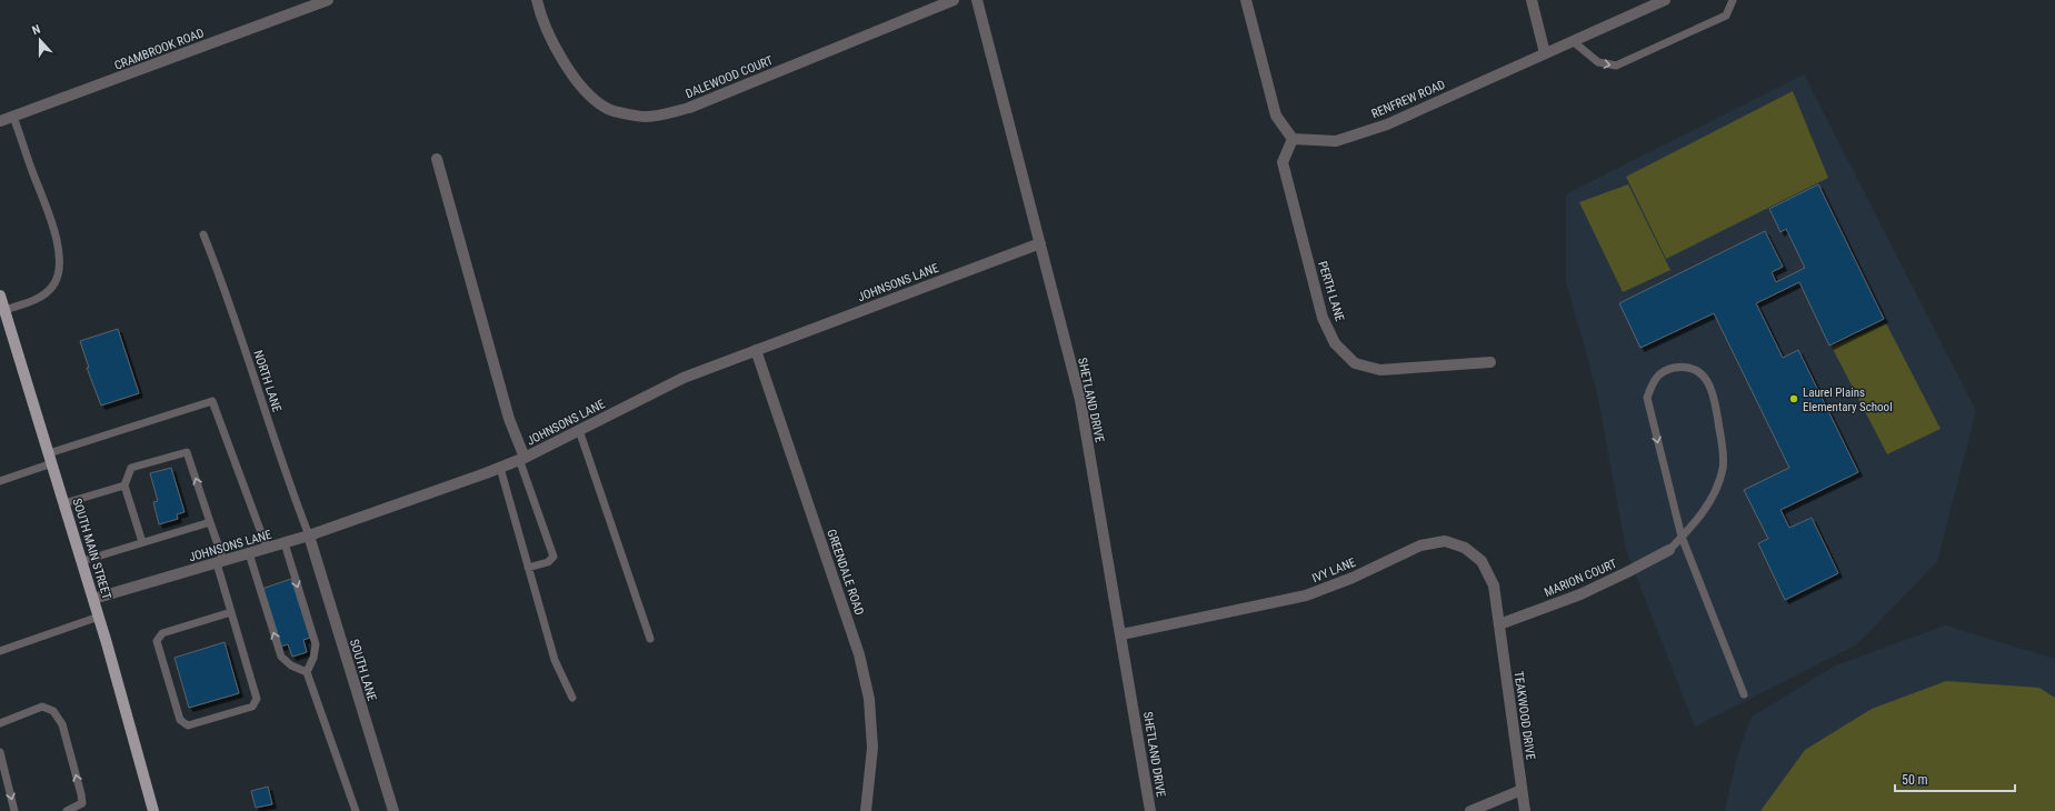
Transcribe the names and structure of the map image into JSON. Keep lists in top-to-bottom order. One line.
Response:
{"streets":{"main road":["SOUTH MAIN STREET"],"street":["CRAMBROOK ROAD","DALEWOOD COURT","RENFREW ROAD","JOHNSONS LANE","PERTH LANE","SHETLAND DRIVE","IVY LANE","GREENDALE ROAD","MARION COURT","SOUTH LANE","TEAKWOOD DRIVE"],"lane":["NORTH LANE"]},"crossings":[["RENFREW ROAD","PERTH LANE"],["JOHNSONS LANE","NORTH LANE"],["JOHNSONS LANE","SHETLAND DRIVE"],["JOHNSONS LANE","SOUTH MAIN STREET"],["JOHNSONS LANE","GREENDALE ROAD"],["JOHNSONS LANE","SOUTH LANE"],["NORTH LANE","SOUTH LANE"],["SHETLAND DRIVE","IVY LANE"],["IVY LANE","MARION COURT"],["IVY LANE","TEAKWOOD DRIVE"],["MARION COURT","TEAKWOOD DRIVE"]],"places":["Laurel Plains Elementary School"],"scale_bar":"50 m","north":"top"}
